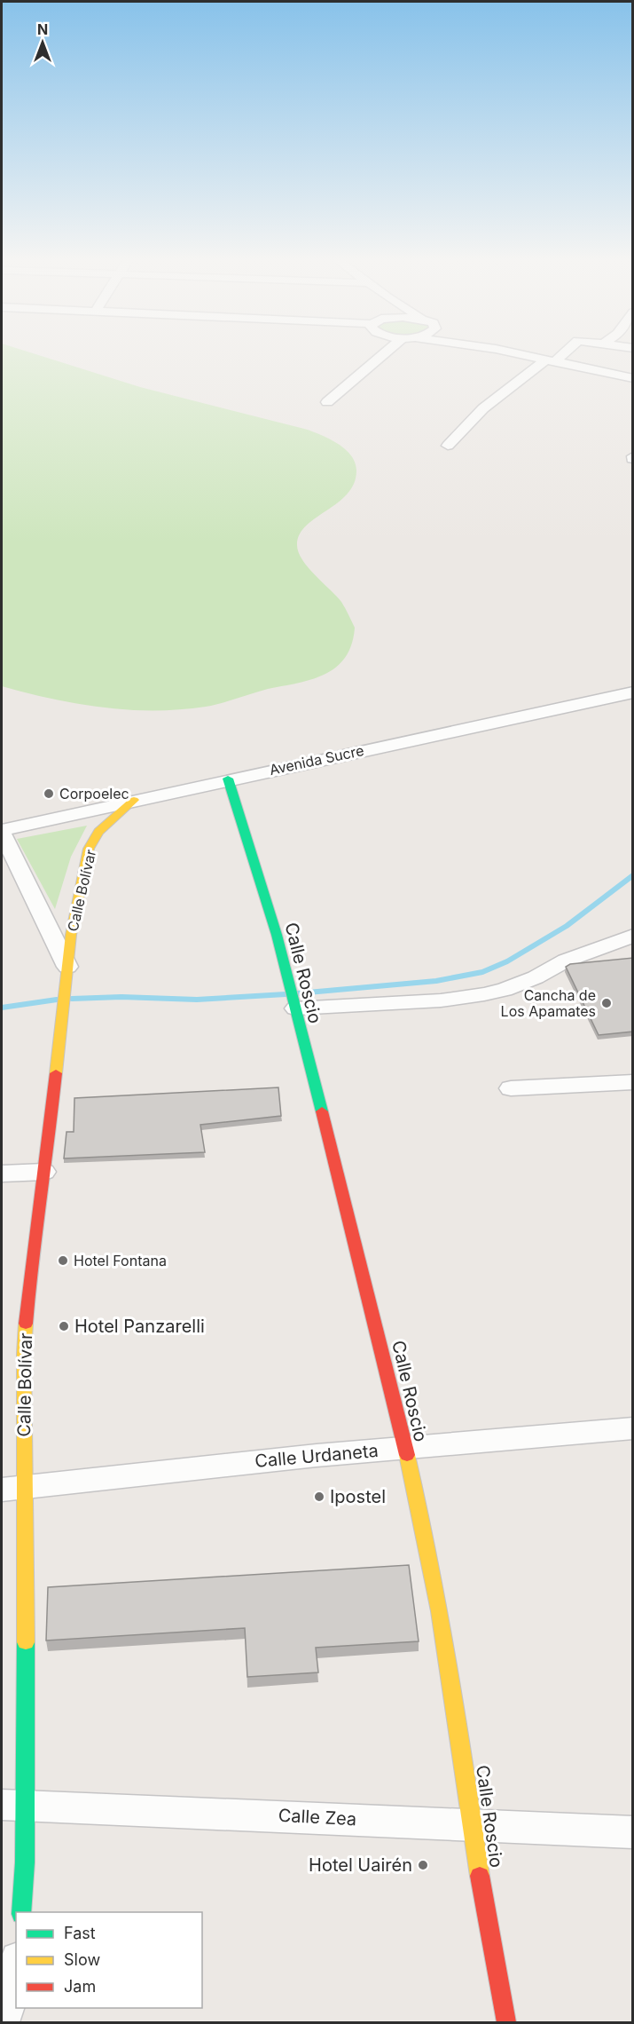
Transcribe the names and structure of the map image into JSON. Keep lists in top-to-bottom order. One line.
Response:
{"streets":{"street":["Avenida Sucre","Calle Bolívar","Calle Roscio","Calle Urdaneta","Calle Zea"]},"crossings":[["Avenida Sucre","Calle Bolívar"],["Avenida Sucre","Calle Roscio"],["Calle Bolívar","Calle Urdaneta"],["Calle Bolívar","Calle Zea"],["Calle Roscio","Calle Urdaneta"],["Calle Roscio","Calle Zea"]],"places":["Corpoelec","Cancha de Los Apamates","Hotel Fontana","Hotel Panzarelli","Ipostel","Hotel Uairén"],"legend":["Fast","Slow","Jam"],"north":"top"}
